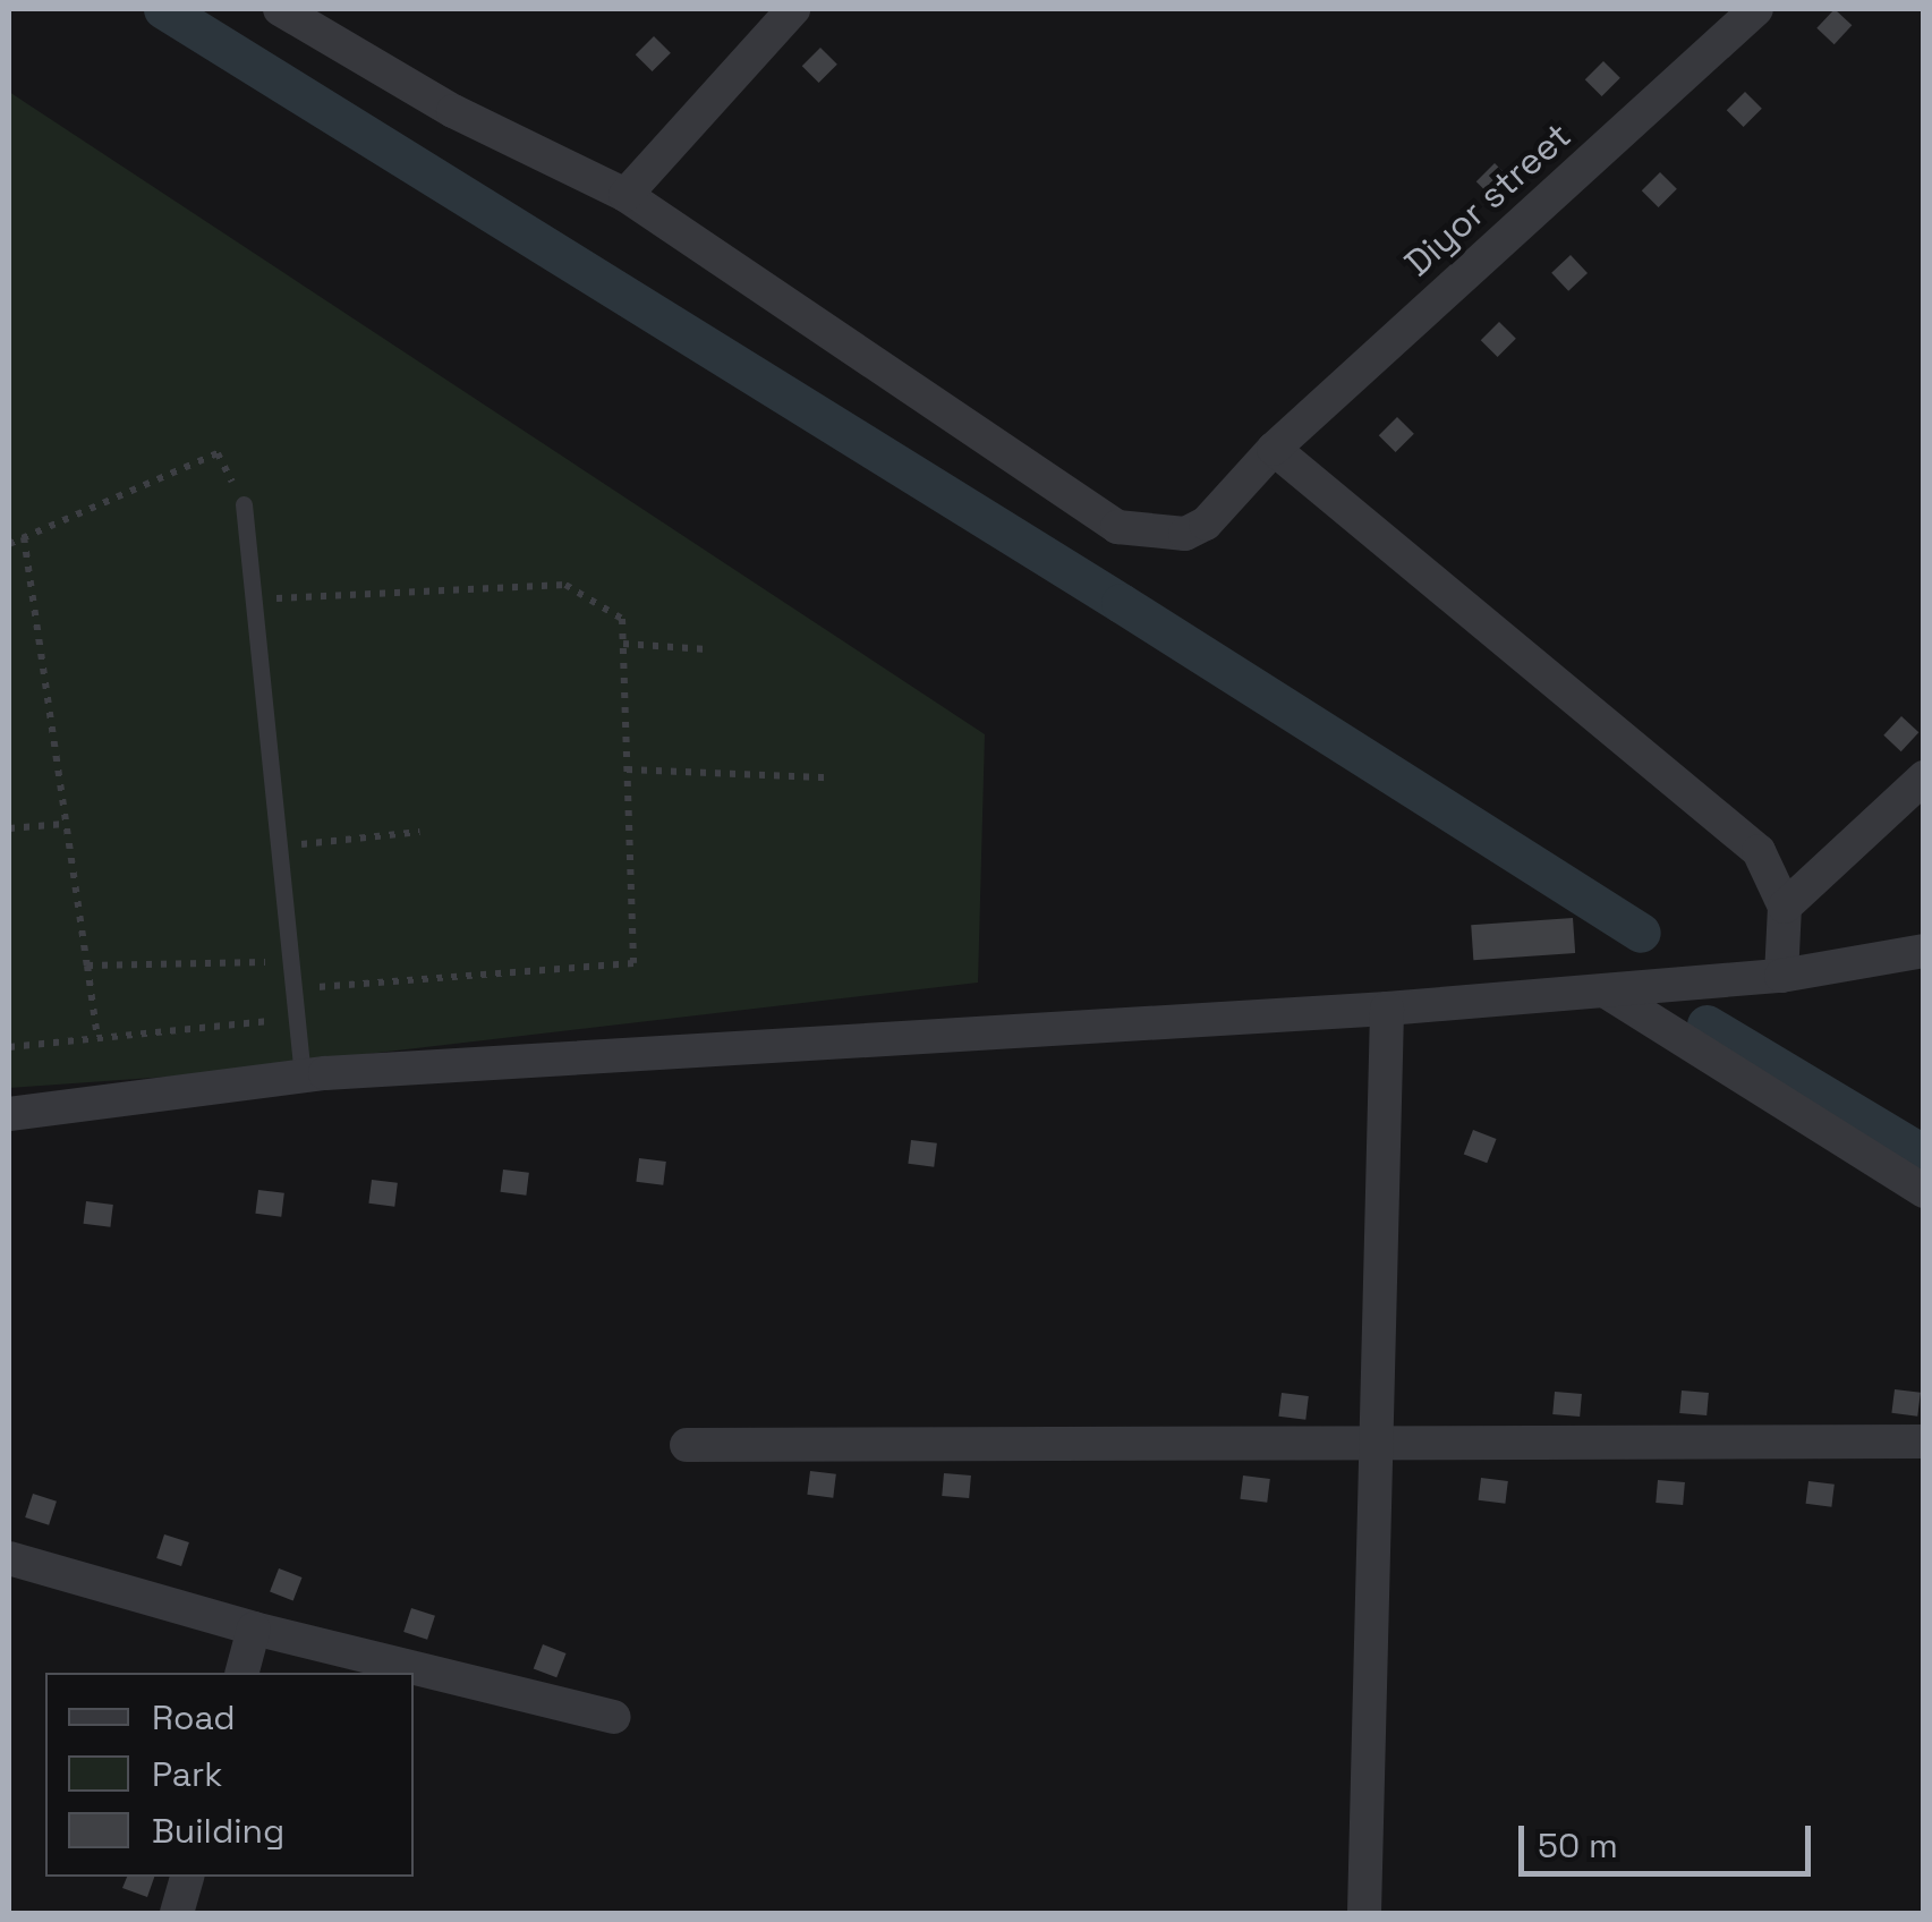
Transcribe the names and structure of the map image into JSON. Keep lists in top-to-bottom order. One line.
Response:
{"streets":{"street":["Diyor street"]},"legend":["Road","Park","Building"],"scale_bar":"50 m"}
